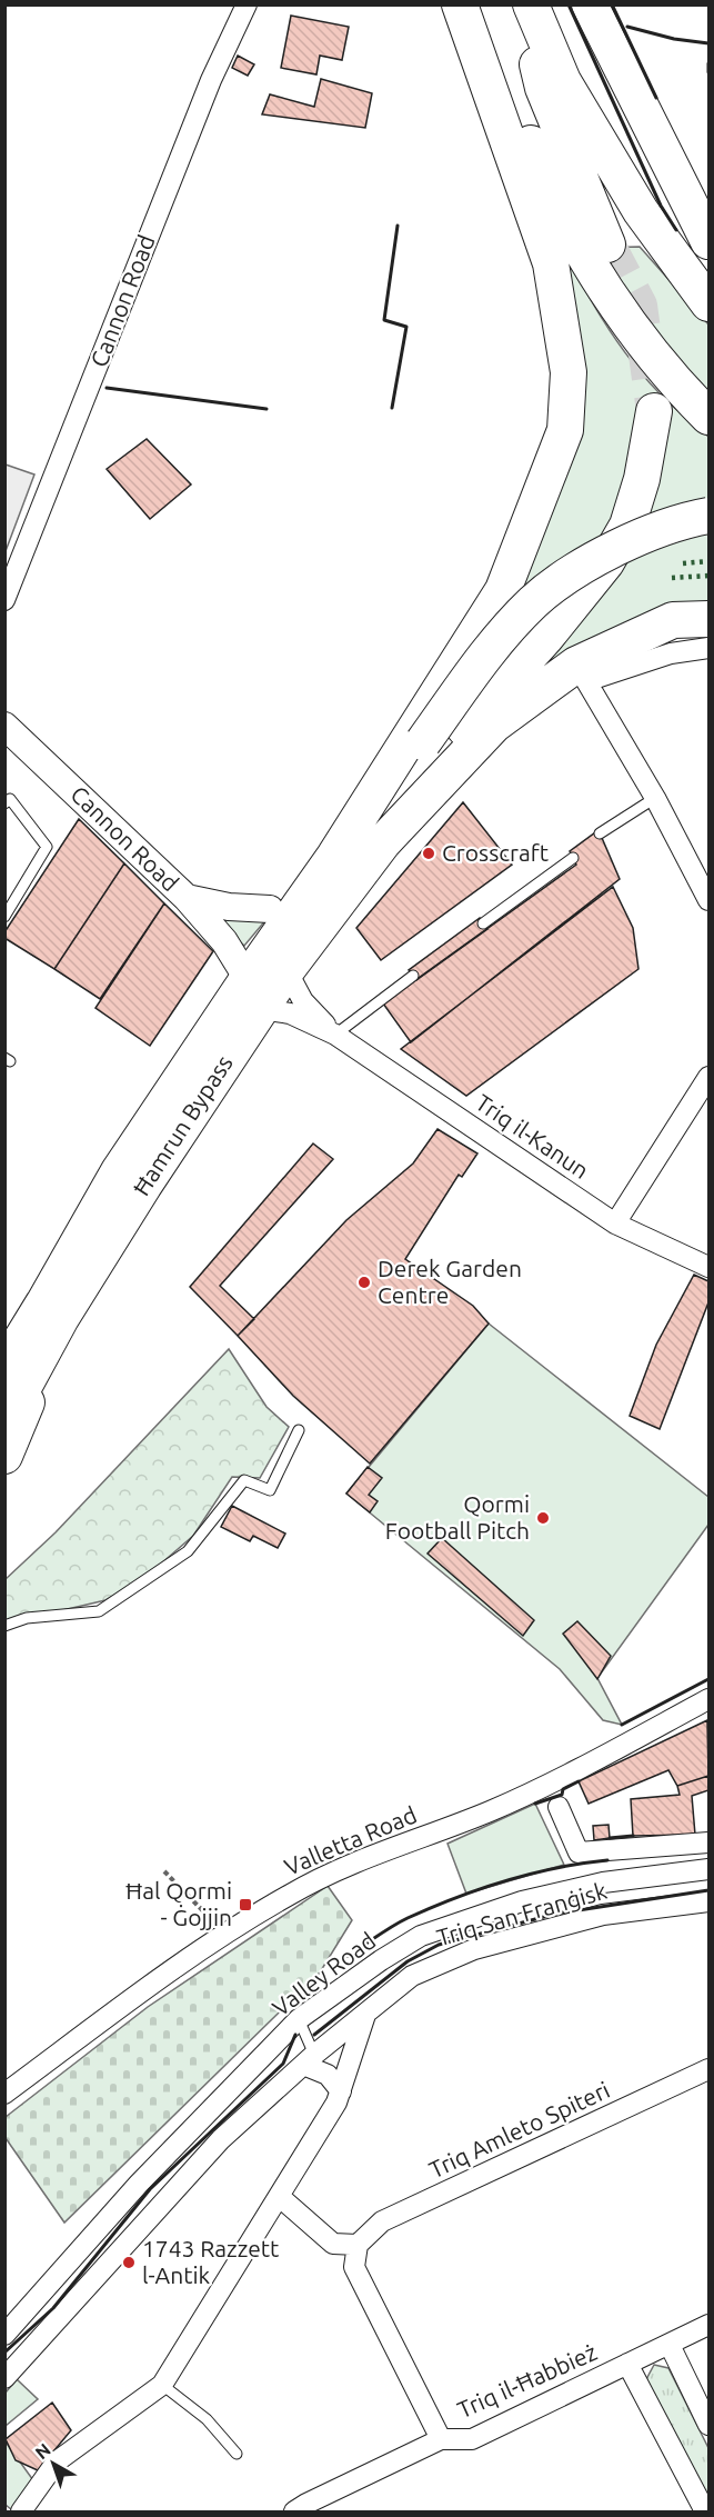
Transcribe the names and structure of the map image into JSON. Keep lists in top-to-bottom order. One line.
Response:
{"streets":{"highway":["Ħamrun Bypass"],"street":["Cannon Road","Triq il-Kanun","Valletta Road","Triq San Franġisk","Valley Road","Triq Amleto Spiteri","Triq il-Ħabbież"]},"crossings":[["Cannon Road","Ħamrun Bypass"],["Cannon Road","Triq il-Kanun"],["Ħamrun Bypass","Triq il-Kanun"]],"places":{"other":["Crosscraft","Derek Garden Centre","Qormi Football Pitch","1743 Razzett l-Antik"],"transit":["Ħal Qormi - Ġojjin"]},"north":"top left"}
